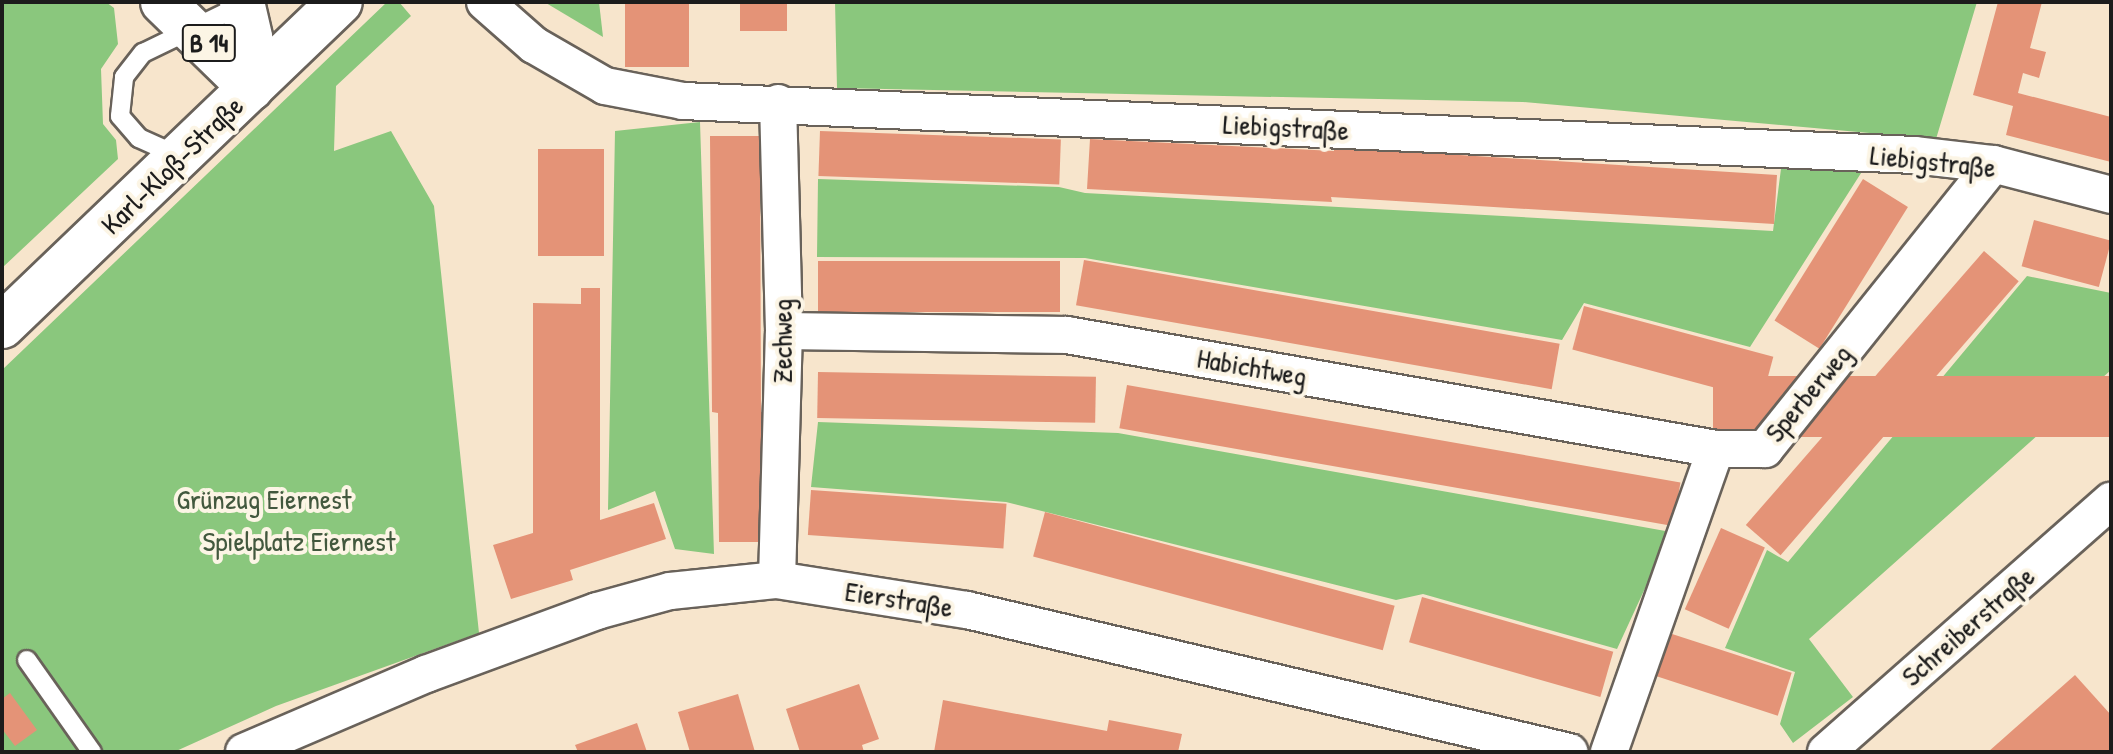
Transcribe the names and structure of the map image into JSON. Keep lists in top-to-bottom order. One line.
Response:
{"streets":{"main road":["B 14","Karl-Kloß-Straße"],"street":["Liebigstraße","Zechweg","Habichtweg","Sperberweg","Eierstraße","Schreiberstraße"]},"crossings":[["B 14","Karl-Kloß-Straße"],["Liebigstraße","Zechweg"],["Liebigstraße","Sperberweg"],["Zechweg","Habichtweg"],["Zechweg","Eierstraße"],["Habichtweg","Sperberweg"]],"parks":["Grünzug Eiernest","Spielplatz Eiernest"]}
